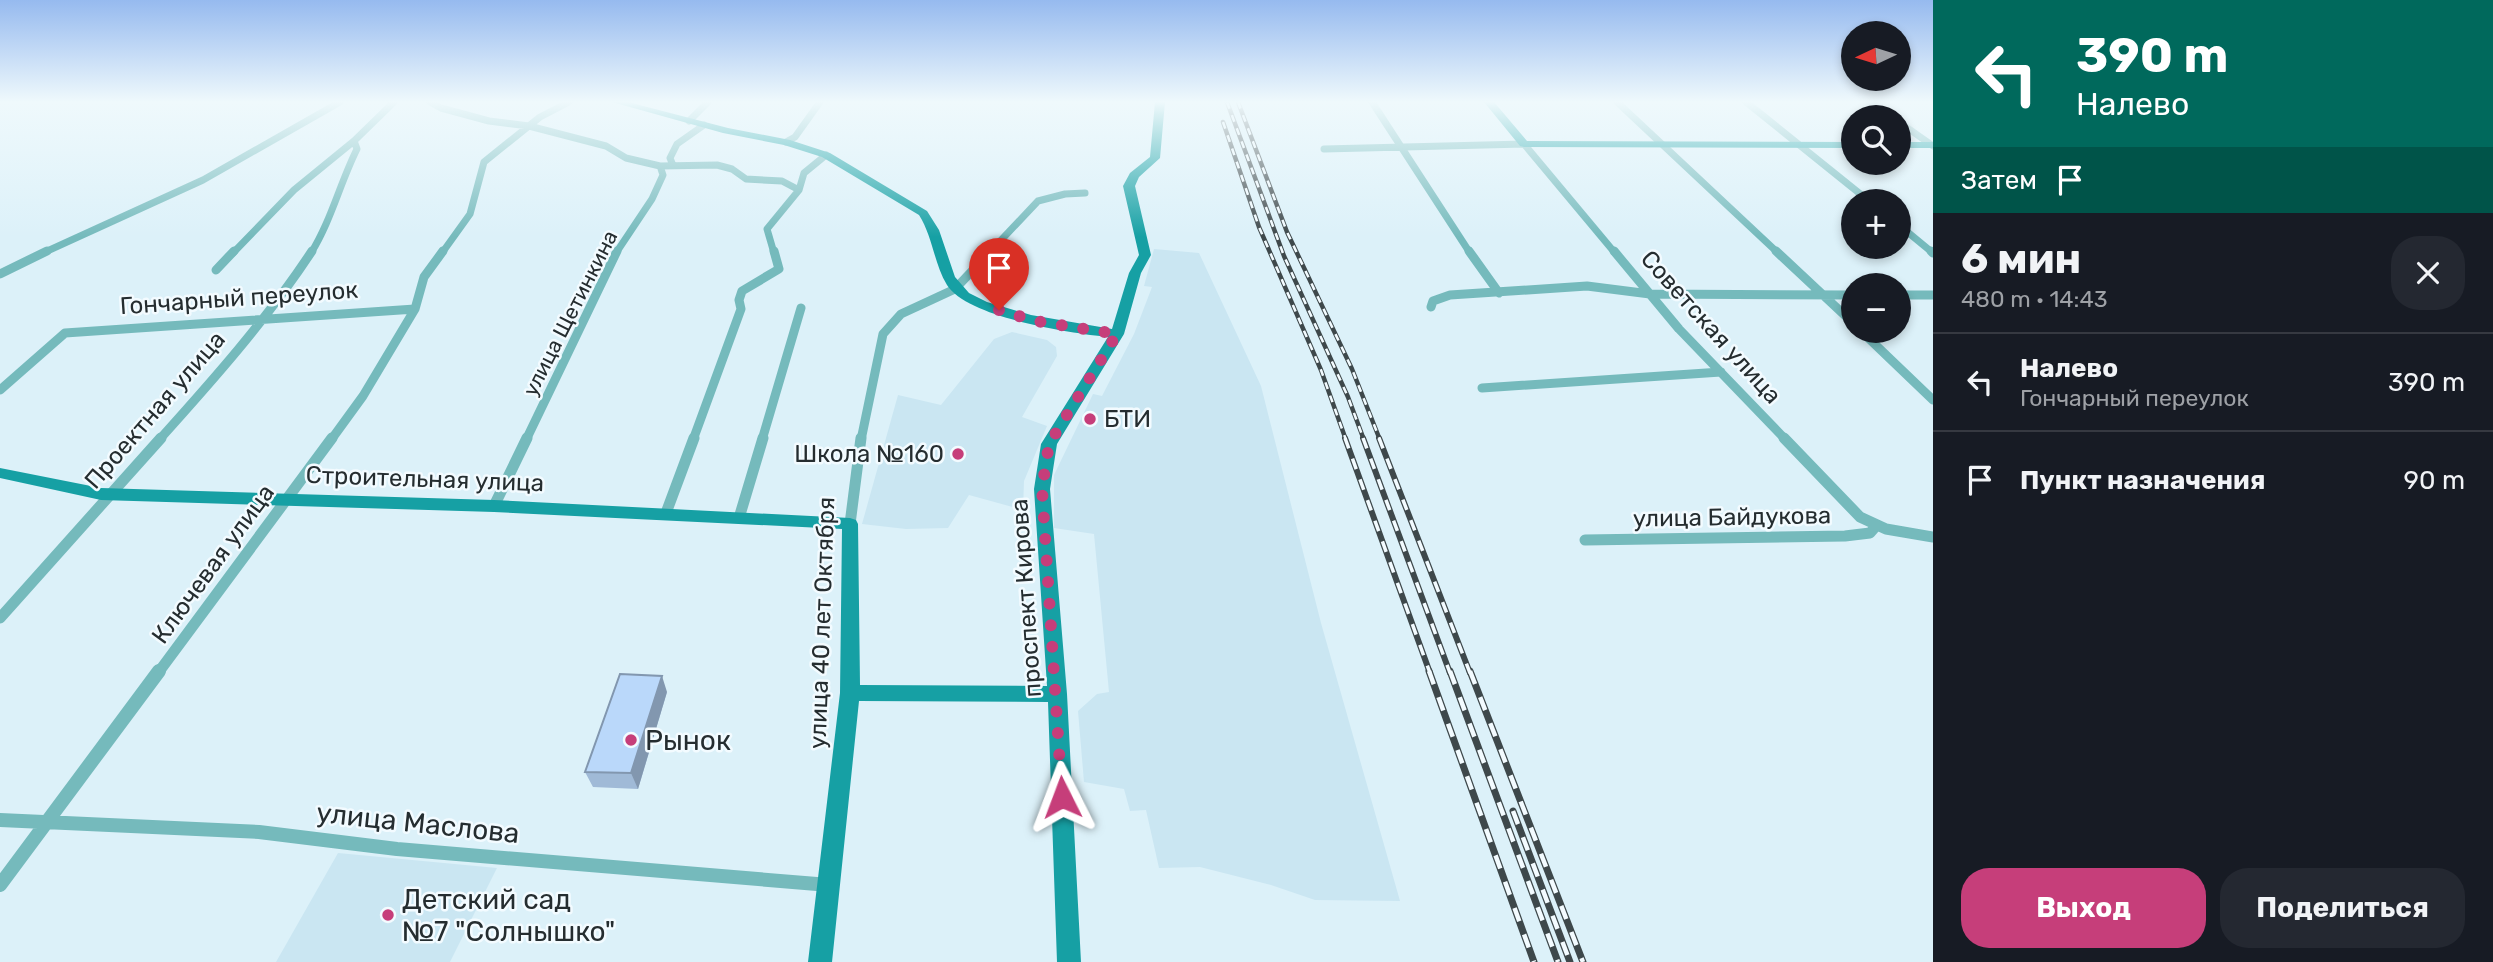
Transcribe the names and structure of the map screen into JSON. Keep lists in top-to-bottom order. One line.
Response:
{"streets":{"street":["Гончарный переулок","улица Щетинкина","Советская улица","Проектная улица","Строительная улица","улица Байдукова","Ключевая улица","проспект Кирова","улица 40 лет Октября","улица Маслова"]},"crossings":[["Гончарный переулок","Проектная улица"],["Гончарный переулок","Ключевая улица"],["улица Щетинкина","Строительная улица"],["Советская улица","улица Байдукова"],["Проектная улица","Строительная улица"],["Строительная улица","Ключевая улица"],["Строительная улица","улица 40 лет Октября"],["Ключевая улица","улица Маслова"],["улица 40 лет Октября","улица Маслова"]],"places":["БТИ","Школа №160","Рынок","Детский сад №7 \"Солнышко\""],"north":"left","page":{"turn":["390 m","Налево"],"map_buttons":["+","−"],"then":"Затем","heading":["6 мин","480 m · 14:43"],"list":[{"name":"Налево","note":"Гончарный переулок","value":"390 m"},{"name":"Пункт назначения","value":"90 m"}],"buttons":["Выход","Поделиться"]}}
